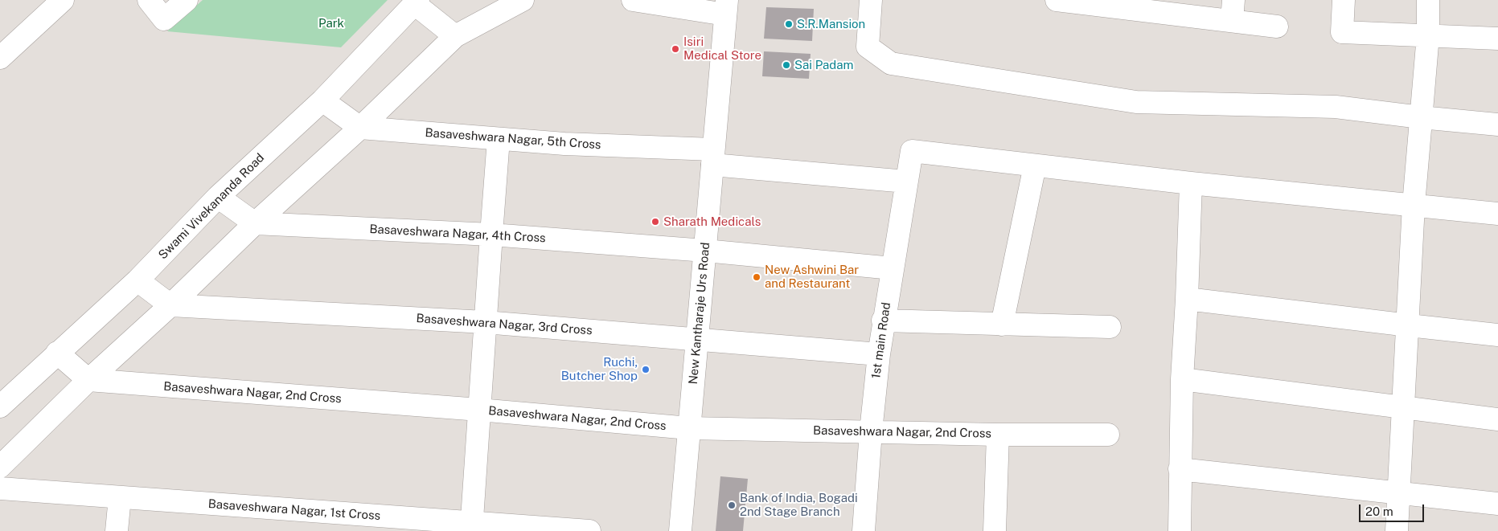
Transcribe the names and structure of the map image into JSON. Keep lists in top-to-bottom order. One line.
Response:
{"streets":{"street":["Basaveshwara Nagar, 5th Cross","Swami Vivekananda Road","Basaveshwara Nagar, 4th Cross","New Kantharaje Urs Road","Basaveshwara Nagar, 3rd Cross","1st main Road","Basaveshwara Nagar, 2nd Cross","Basaveshwara Nagar, 1st Cross"]},"crossings":[["Basaveshwara Nagar, 5th Cross","New Kantharaje Urs Road"],["Basaveshwara Nagar, 5th Cross","1st main Road"],["Basaveshwara Nagar, 4th Cross","New Kantharaje Urs Road"],["Basaveshwara Nagar, 4th Cross","1st main Road"],["New Kantharaje Urs Road","Basaveshwara Nagar, 3rd Cross"],["New Kantharaje Urs Road","Basaveshwara Nagar, 2nd Cross"],["Basaveshwara Nagar, 3rd Cross","1st main Road"],["1st main Road","Basaveshwara Nagar, 2nd Cross"]],"parks":["Park"],"places":["S.R.Mansion","Isiri Medical Store","Sai Padam","Sharath Medicals","New Ashwini Bar and Restaurant","Ruchi, Butcher Shop","Bank of India, Bogadi 2nd Stage Branch"],"scale_bar":"20 m"}
